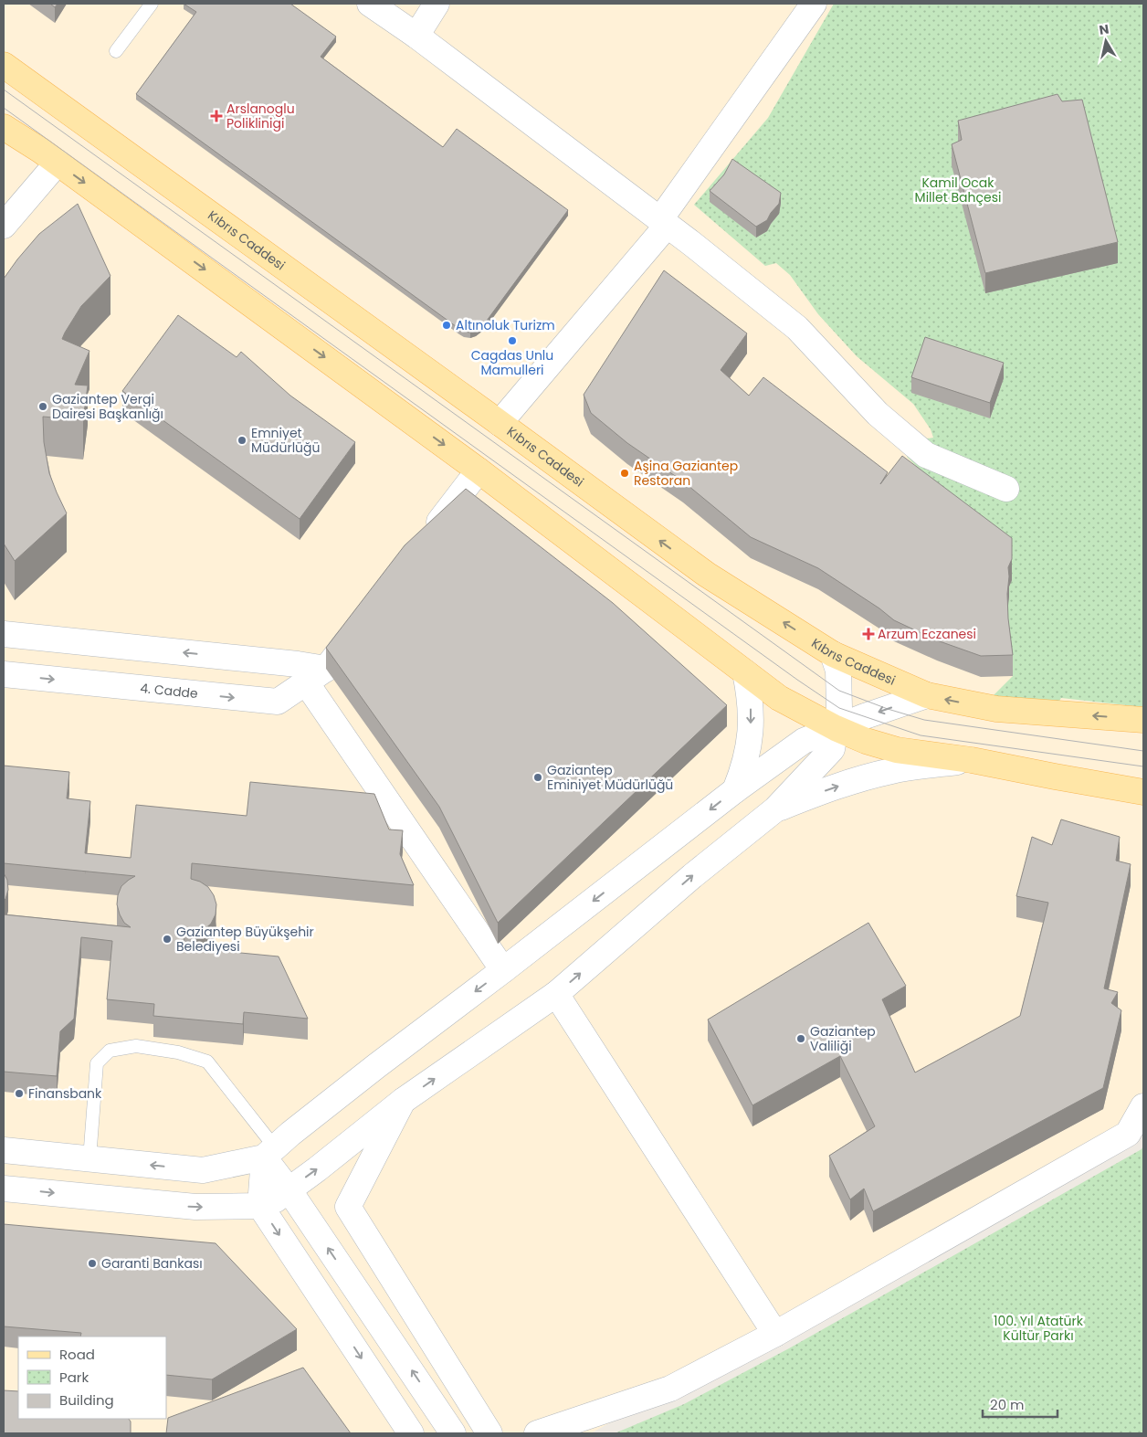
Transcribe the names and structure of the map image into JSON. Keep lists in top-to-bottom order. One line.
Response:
{"streets":{"main road":["Kıbrıs Caddesi"],"street":["4. Cadde"]},"parks":["Kamil Ocak Millet Bahçesi","100. Yıl Atatürk Kültür Parkı"],"places":{"health":["Arslanoglu Poliklinigi","Arzum Eczanesi"],"other":["Altınoluk Turizm","Cagdas Unlu Mamulleri","Gaziantep Vergi Dairesi Başkanlığı","Emniyet Müdürlüğü","Aşina Gaziantep Restoran","Gaziantep Eminiyet Müdürlüğü","Gaziantep Büyükşehir Belediyesi","Gaziantep Valiliği","Finansbank","Garanti Bankası"]},"legend":["Road","Park","Building"],"scale_bar":"20 m","north":"top"}
